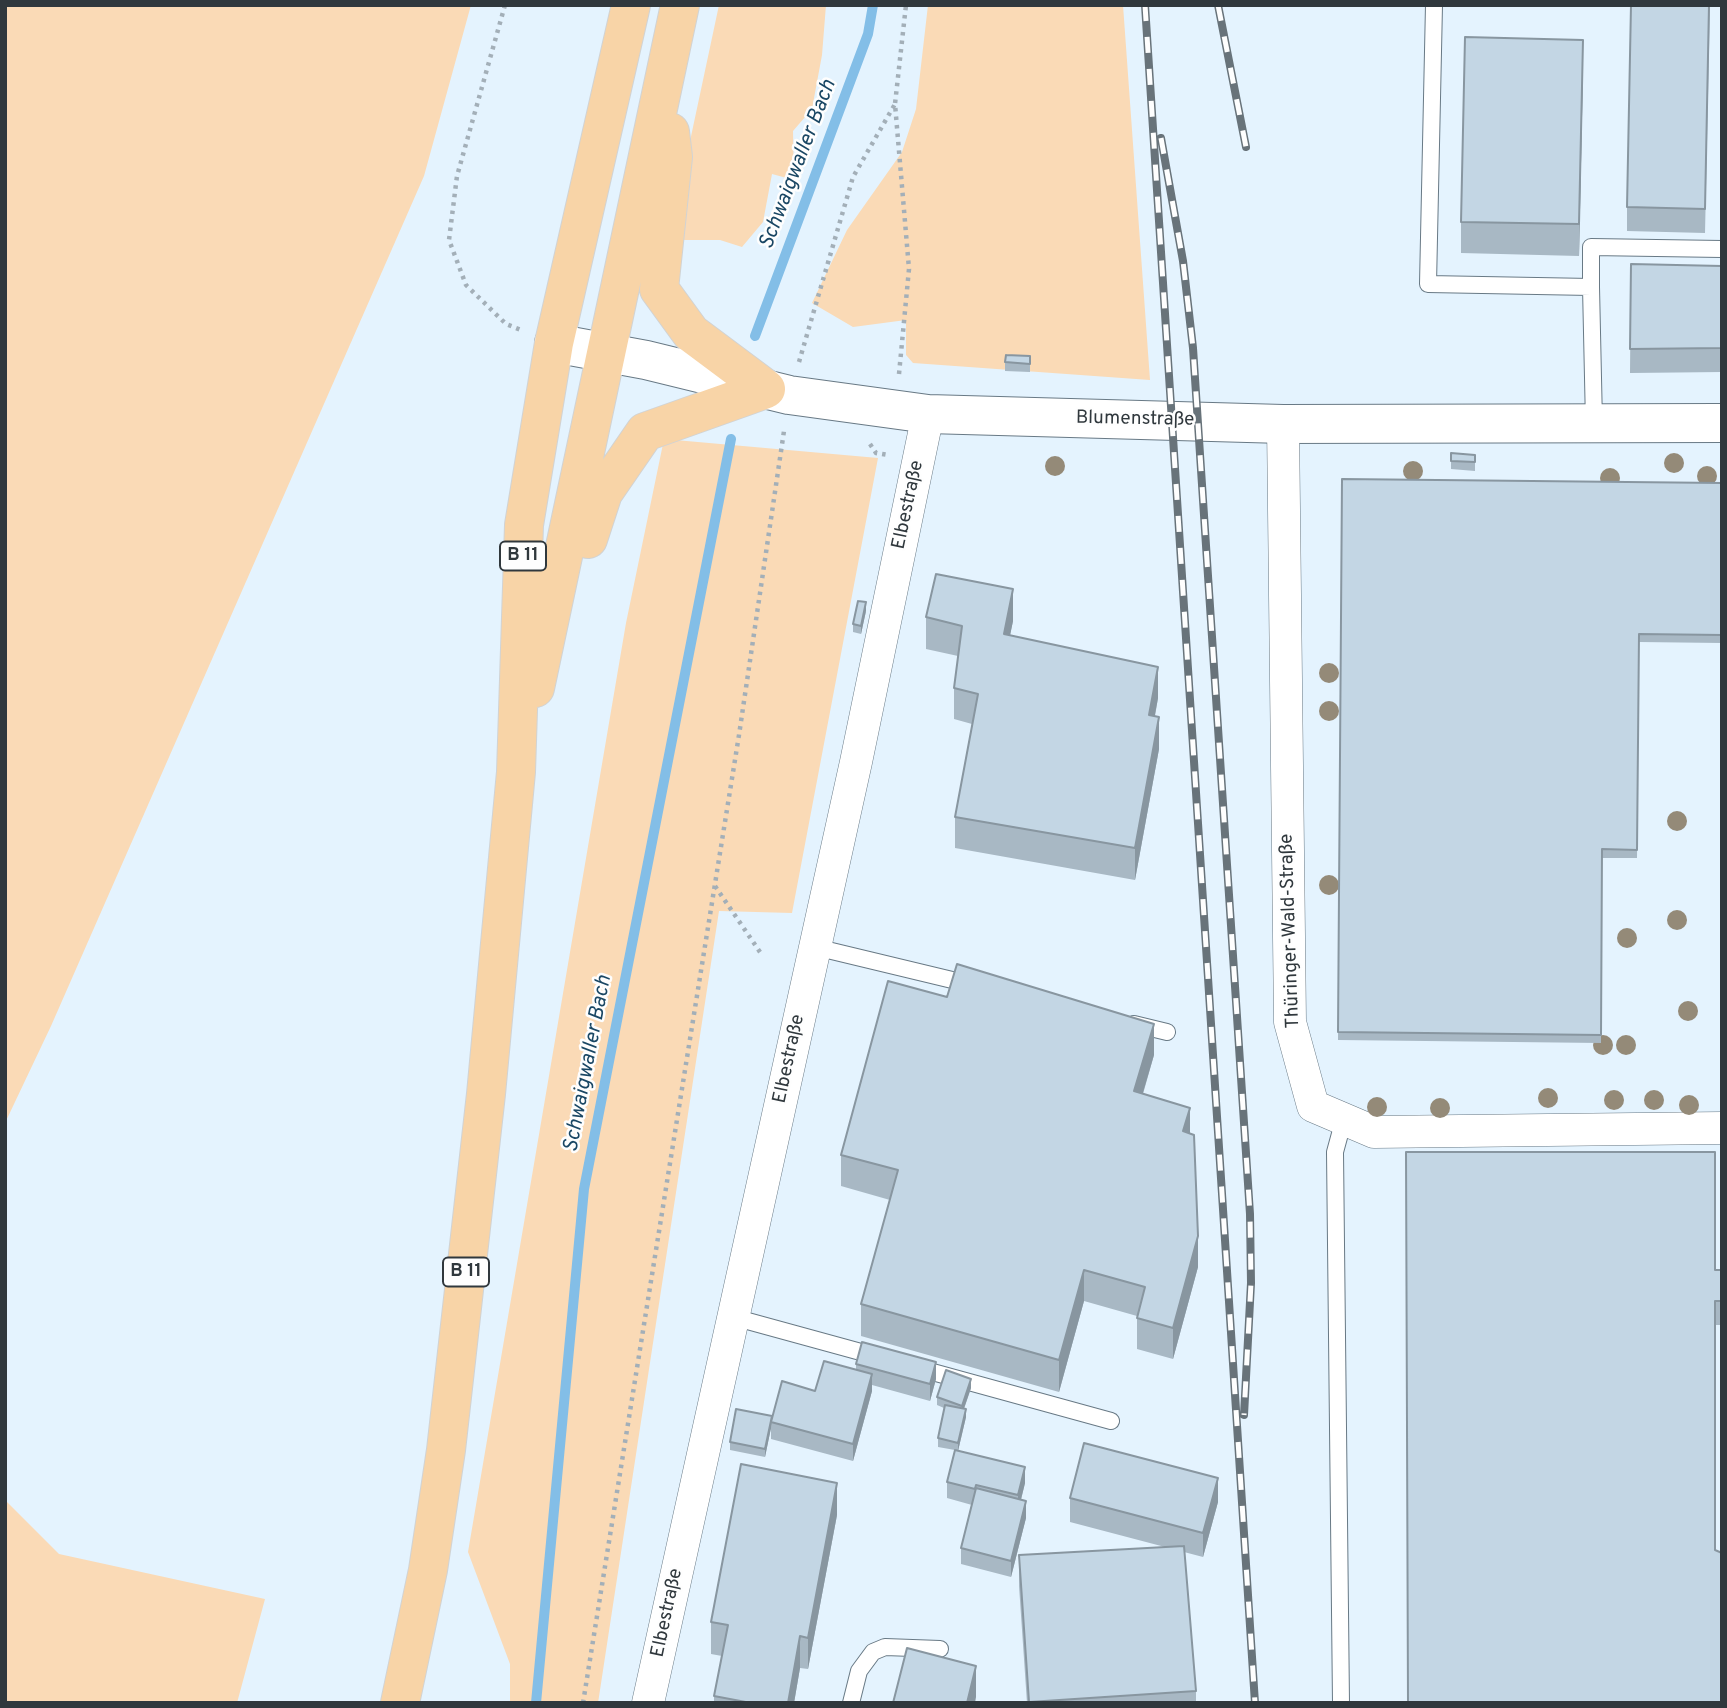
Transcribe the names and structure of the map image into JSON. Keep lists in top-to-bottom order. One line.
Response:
{"streets":{"main road":["B 11"],"street":["Blumenstraße","Elbestraße","Thüringer-Wald-Straße"]},"crossings":[["Blumenstraße","Elbestraße"],["Blumenstraße","B 11"],["Blumenstraße","Thüringer-Wald-Straße"]],"water":["Schwaigwaller Bach"]}
